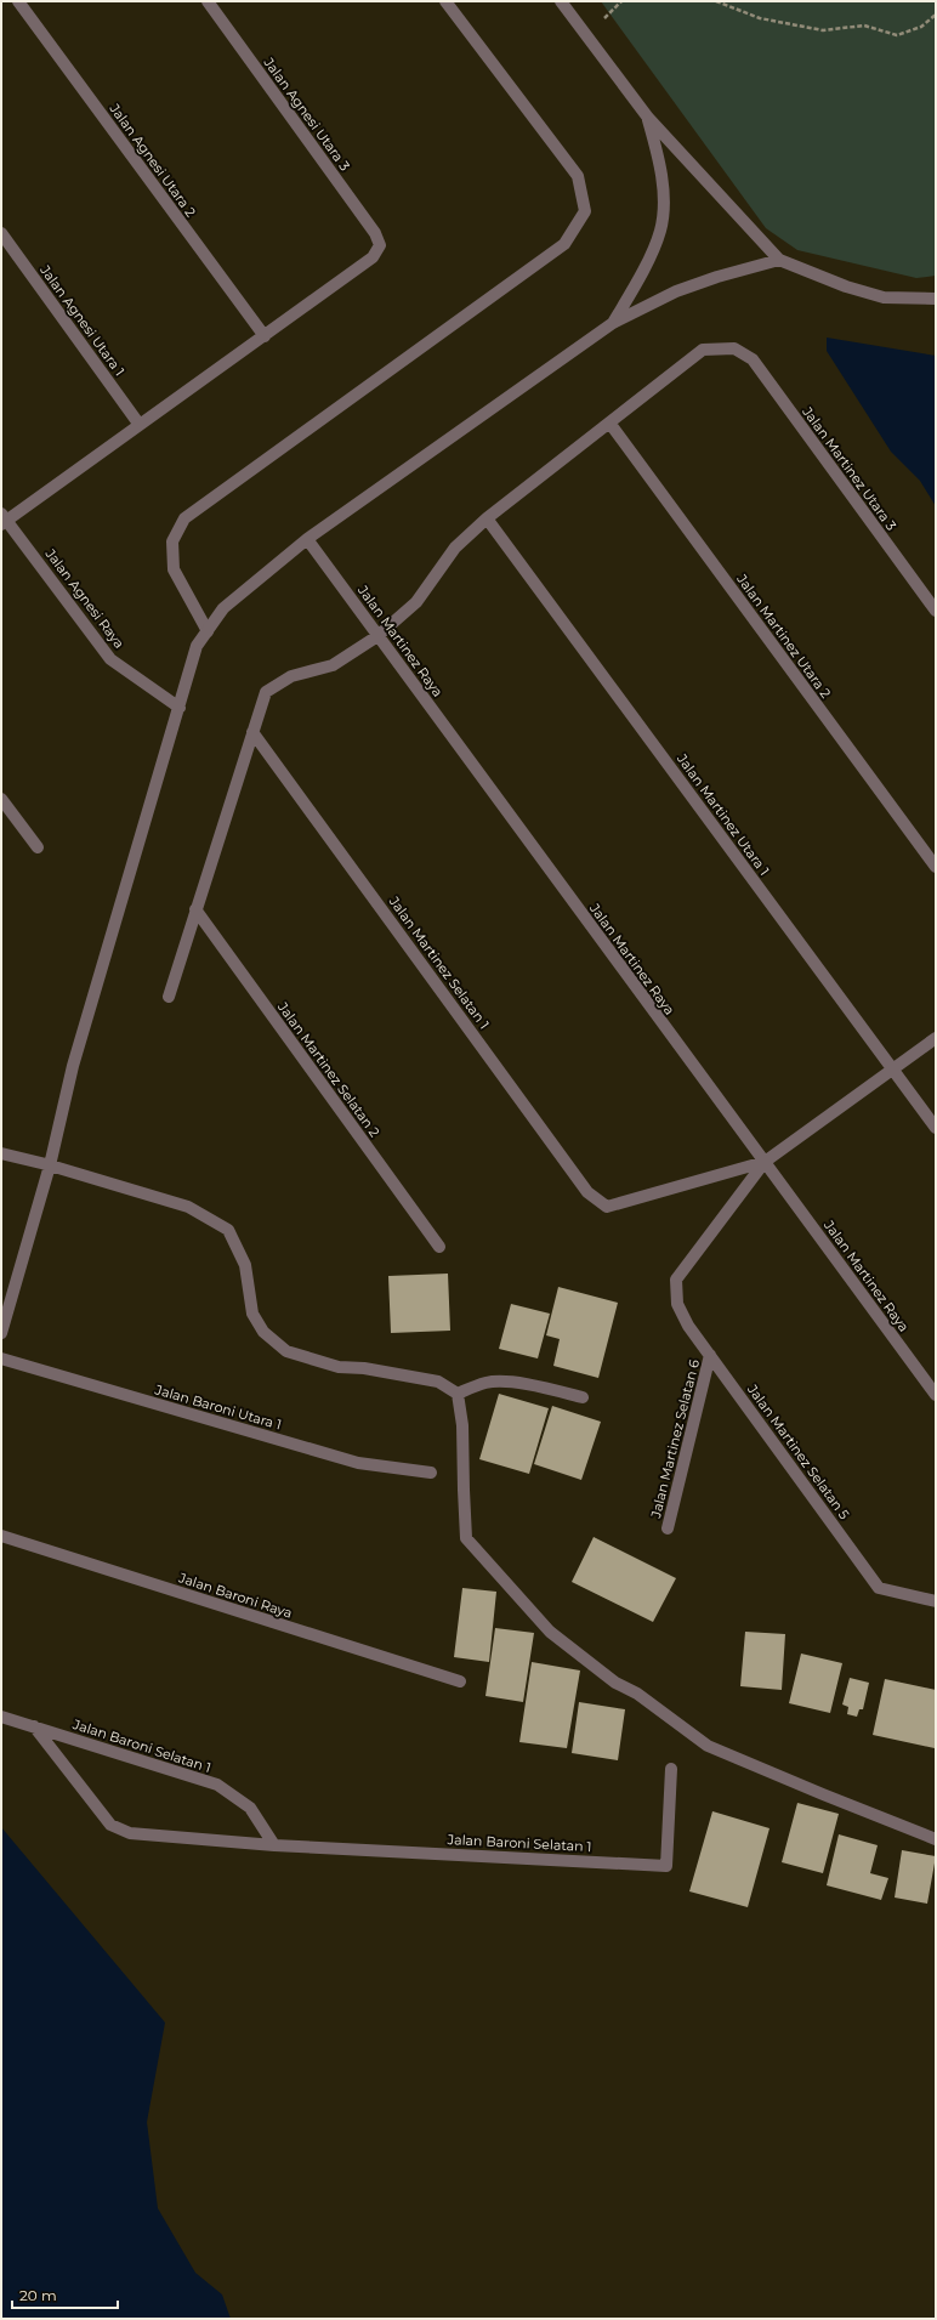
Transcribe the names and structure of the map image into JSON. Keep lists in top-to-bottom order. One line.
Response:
{"streets":{"street":["Jalan Agnesi Utara 3","Jalan Agnesi Utara 2","Jalan Agnesi Utara 1","Jalan Martinez Utara 3","Jalan Agnesi Raya","Jalan Martinez Utara 2","Jalan Martinez Raya","Jalan Martinez Utara 1","Jalan Martinez Selatan 1","Jalan Martinez Selatan 2","Jalan Baroni Utara 1","Jalan Martinez Selatan 6","Jalan Martinez Selatan 5","Jalan Baroni Raya","Jalan Baroni Selatan 1"]},"crossings":[["Jalan Agnesi Utara 3","Jalan Agnesi Utara 2"],["Jalan Martinez Utara 3","Jalan Martinez Utara 2"],["Jalan Martinez Raya","Jalan Martinez Selatan 1"],["Jalan Martinez Raya","Jalan Martinez Selatan 5"],["Jalan Martinez Selatan 1","Jalan Martinez Selatan 5"],["Jalan Martinez Selatan 6","Jalan Martinez Selatan 5"]],"scale_bar":"20 m"}
